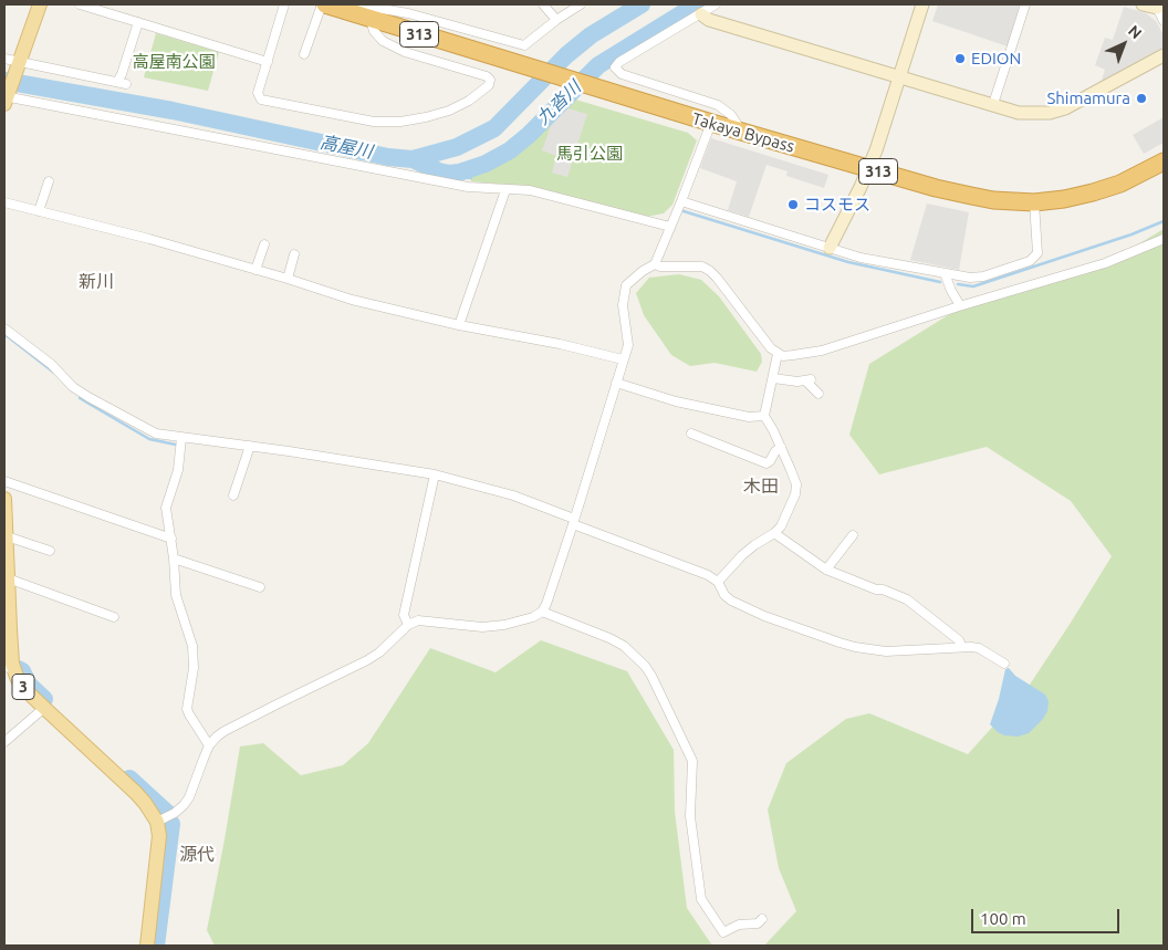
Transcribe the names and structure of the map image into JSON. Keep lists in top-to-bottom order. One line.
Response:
{"streets":{"highway":["313","Takaya Bypass"],"main road":["3"]},"districts":["新川","木田","源代"],"water":["九沓川","高屋川"],"parks":["高屋南公園","馬引公園"],"places":["EDION","Shimamura","コスモス"],"scale_bar":"100 m","north":"top right"}
